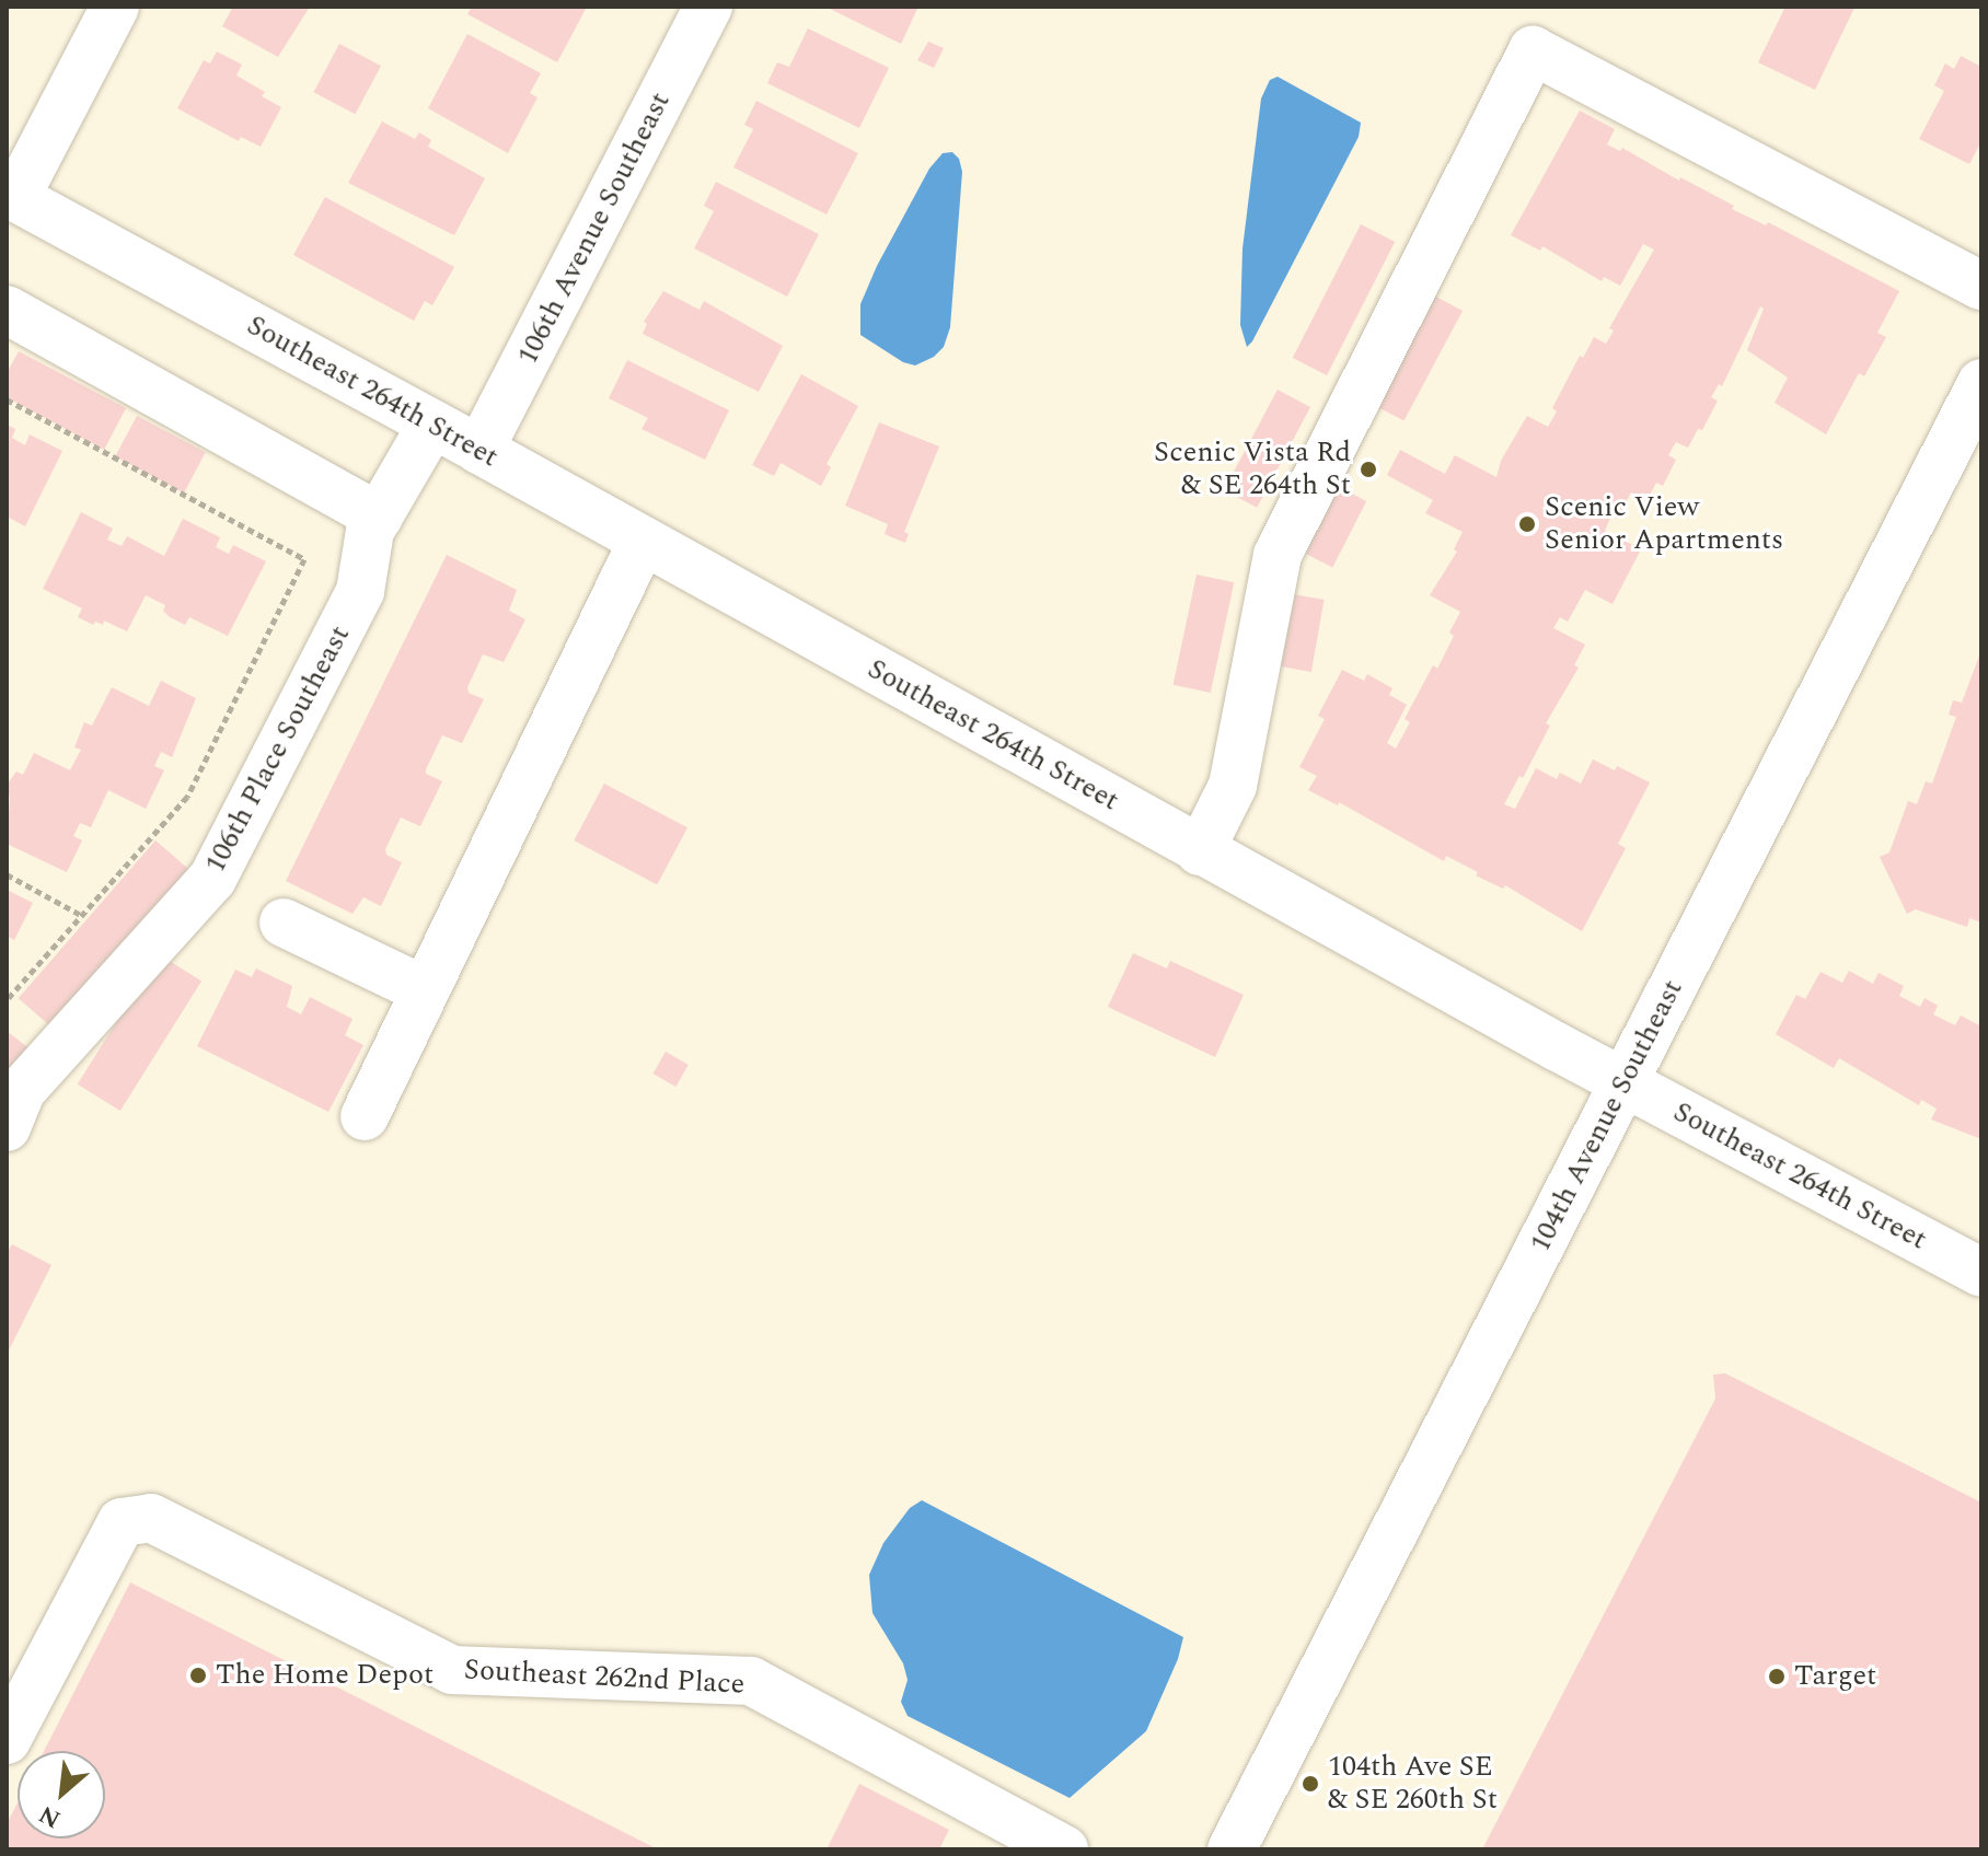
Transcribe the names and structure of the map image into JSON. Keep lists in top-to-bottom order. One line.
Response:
{"streets":{"street":["106th Avenue Southeast","Southeast 264th Street","106th Place Southeast","104th Avenue Southeast","Southeast 262nd Place"]},"crossings":[["106th Avenue Southeast","Southeast 264th Street"],["Southeast 264th Street","106th Place Southeast"],["Southeast 264th Street","104th Avenue Southeast"]],"places":["Scenic Vista Rd & SE 264th St","Scenic View Senior Apartments","The Home Depot","Target","104th Ave SE & SE 260th St"],"north":"bottom left"}
